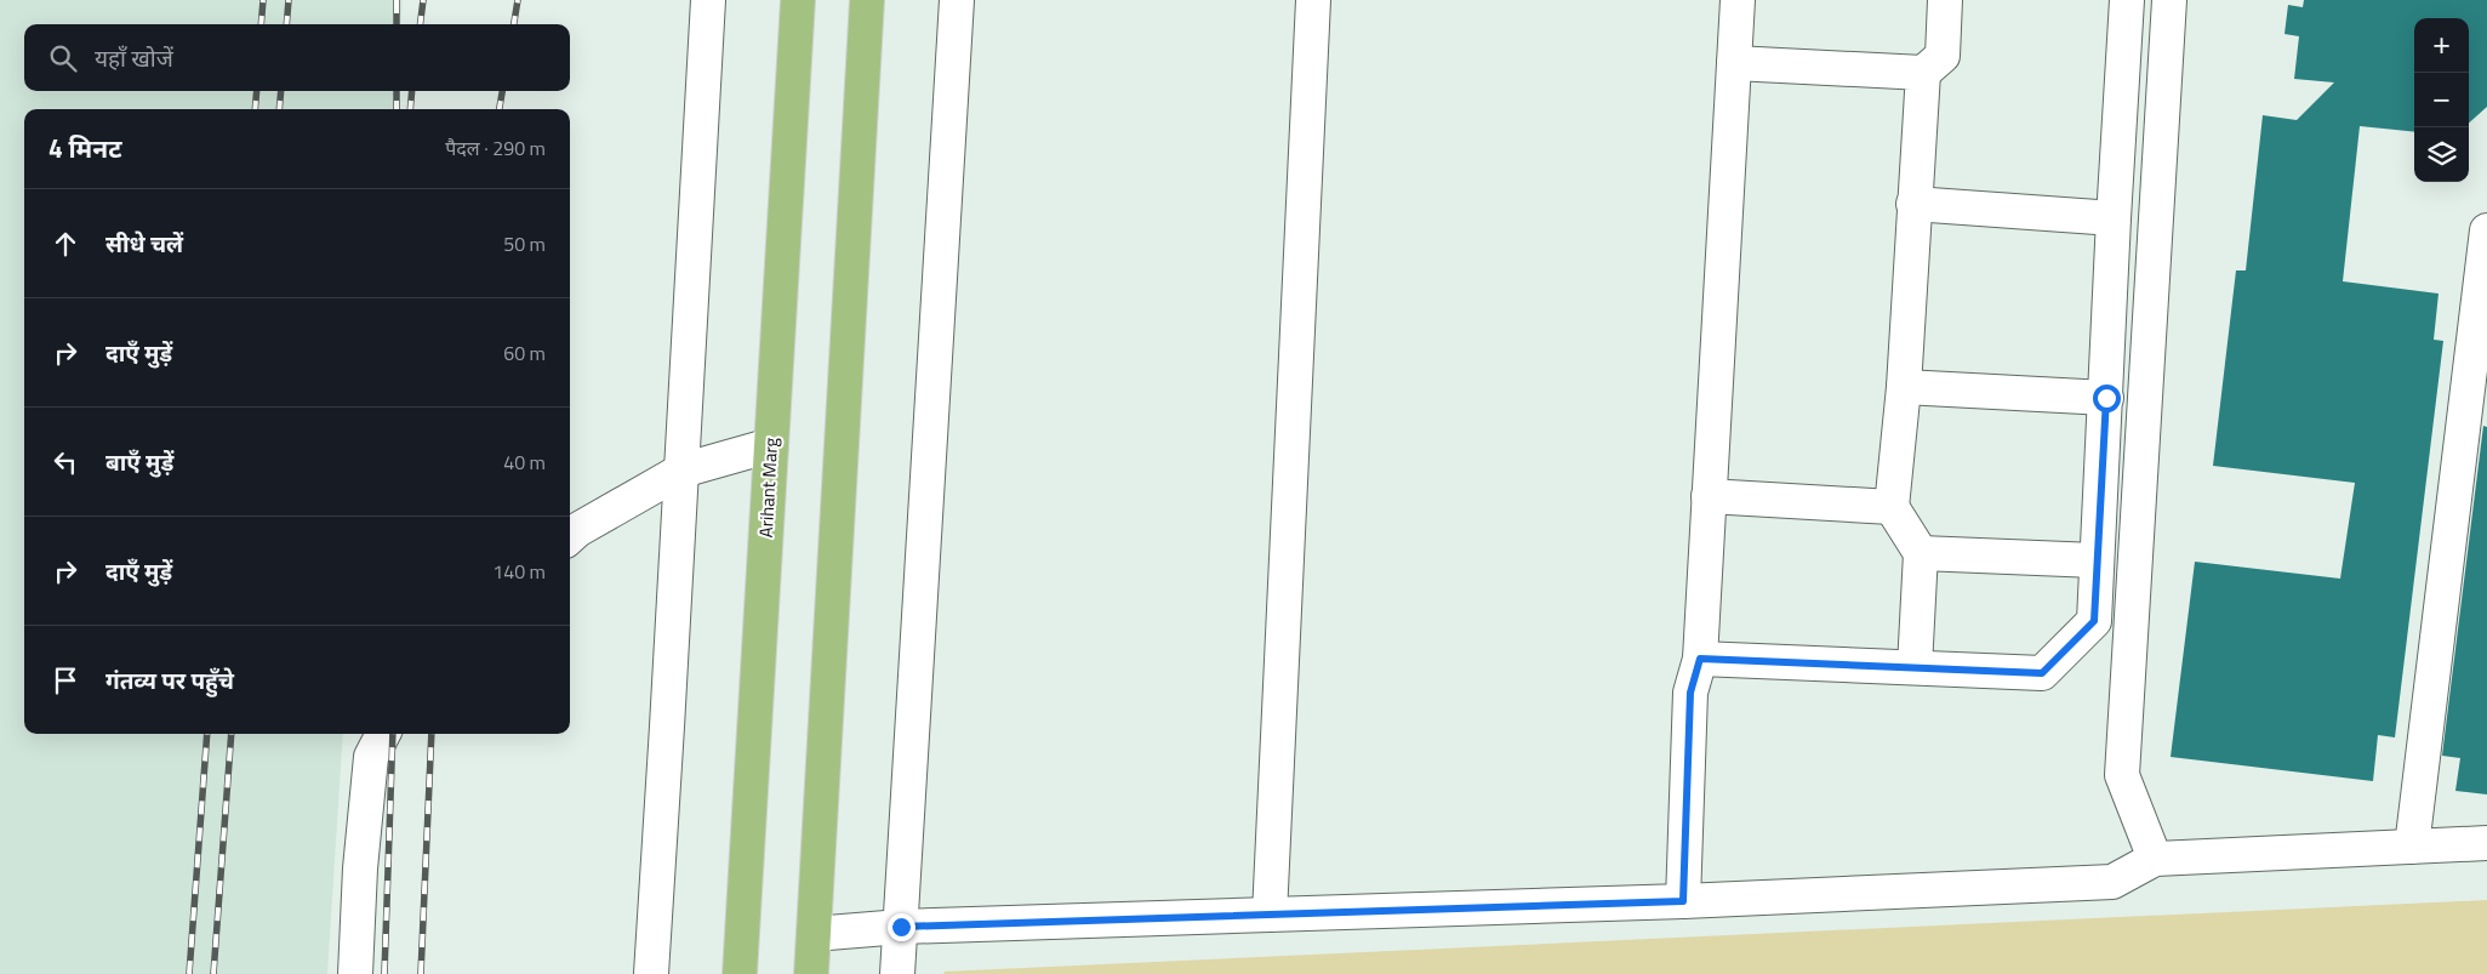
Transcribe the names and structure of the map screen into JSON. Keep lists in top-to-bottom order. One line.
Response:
{"streets":{"main road":["Arihant Marg"]},"page":{"map_buttons":["+","−"],"search":"यहाँ खोजें","heading":["4 मिनट","पैदल · 290 m"],"list":[["सीधे चलें","50 m"],["दाएँ मुड़ें","60 m"],["बाएँ मुड़ें","40 m"],["दाएँ मुड़ें","140 m"],"गंतव्य पर पहुँचे"]}}
